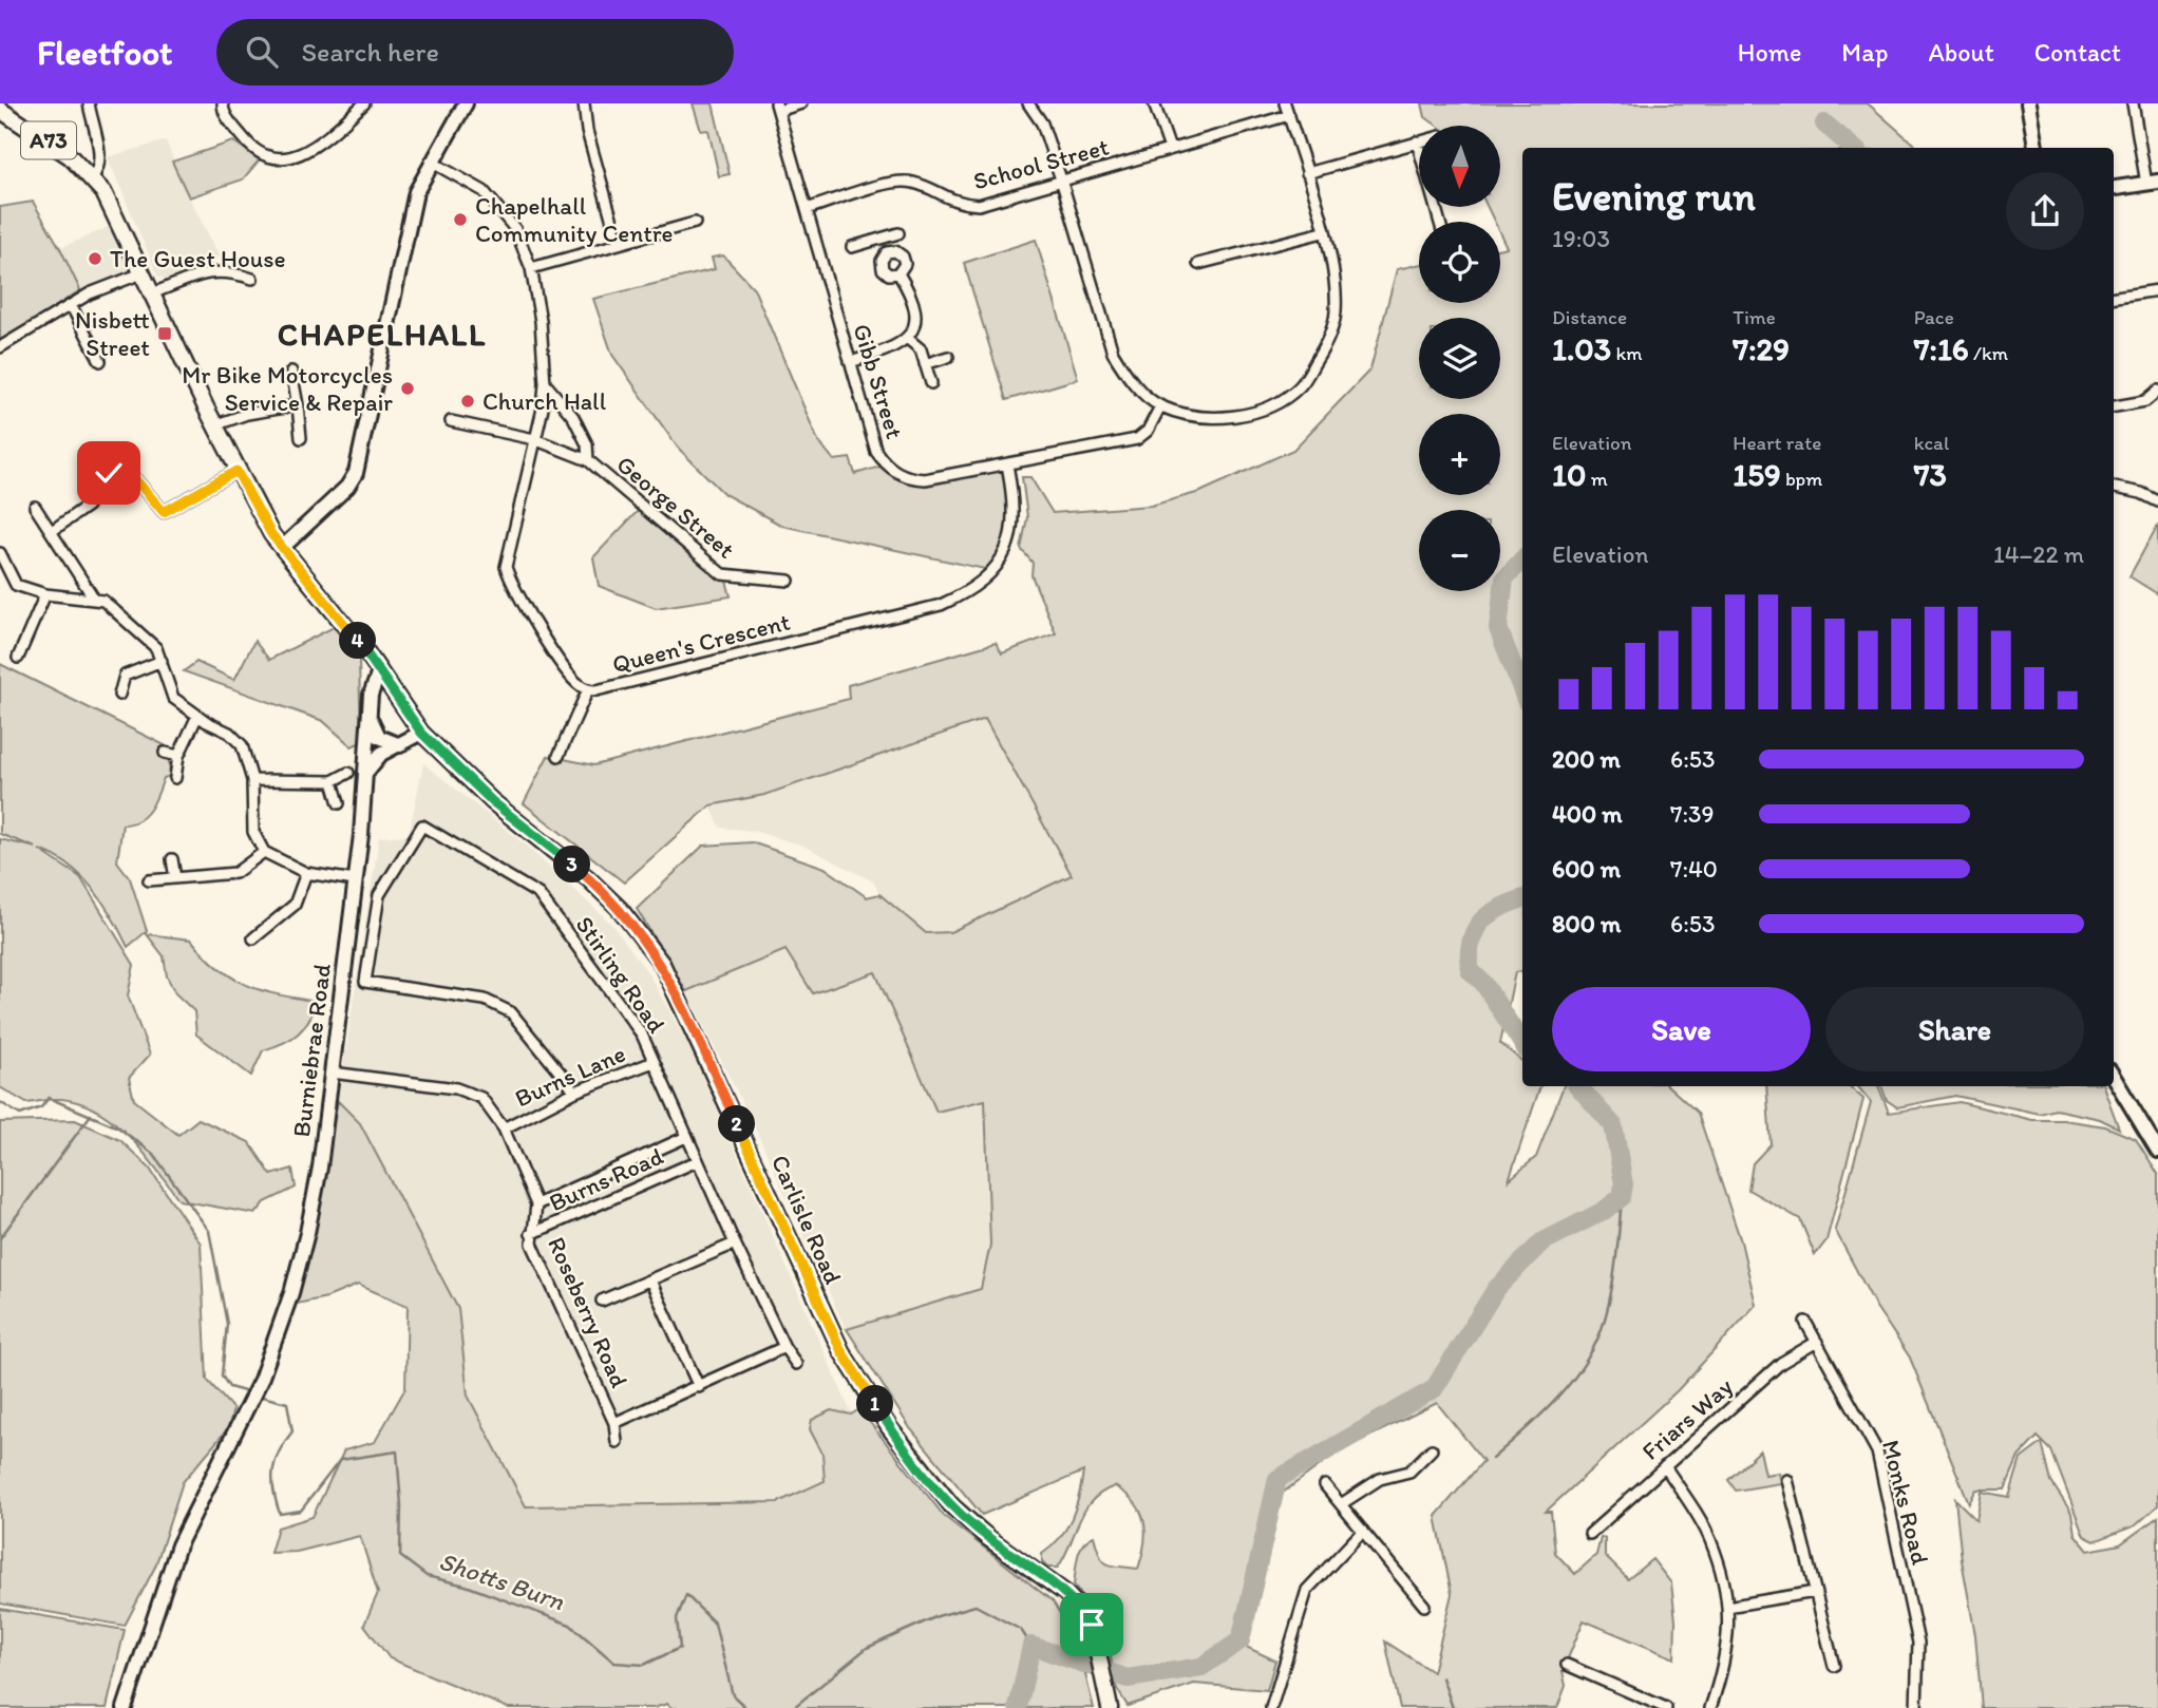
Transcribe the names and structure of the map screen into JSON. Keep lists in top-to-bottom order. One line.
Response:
{"streets":{"main road":["A73","Carlisle Road"],"street":["School Street","Gibb Street","George Street","Queen's Crescent","Stirling Road","Burniebrae Road","Burns Lane","Burns Road","Roseberry Road","Friars Way","Monks Road"]},"crossings":[["A73","Carlisle Road"],["School Street","Gibb Street"],["Gibb Street","Queen's Crescent"],["George Street","Queen's Crescent"],["Stirling Road","Burns Lane"],["Stirling Road","Burns Road"],["Burniebrae Road","Carlisle Road"],["Burns Road","Roseberry Road"],["Friars Way","Monks Road"]],"districts":["CHAPELHALL"],"water":["Shotts Burn"],"places":{"other":["Chapelhall Community Centre","The Guest House","Mr Bike Motorcycles Service & Repair","Church Hall"],"transit":["Nisbett Street"]},"north":"bottom","page":{"header":"Fleetfoot","search":"Search here","nav":["Home","Map","About","Contact"],"map_buttons":["+","−"],"heading":["Evening run","19:03"],"stats":[["Distance","1.03 km"],["Time","7:29"],["Pace","7:16 /km"],["Elevation","10 m"],["Heart rate","159 bpm"],["kcal","73"]],"chart":["Elevation","14–22 m"],"pins":["4","3","2","1"],"list":[{"name":"200 m","note":"6:53"},{"name":"400 m","note":"7:39"},{"name":"600 m","note":"7:40"},{"name":"800 m","note":"6:53"}],"buttons":["Save","Share"]}}
